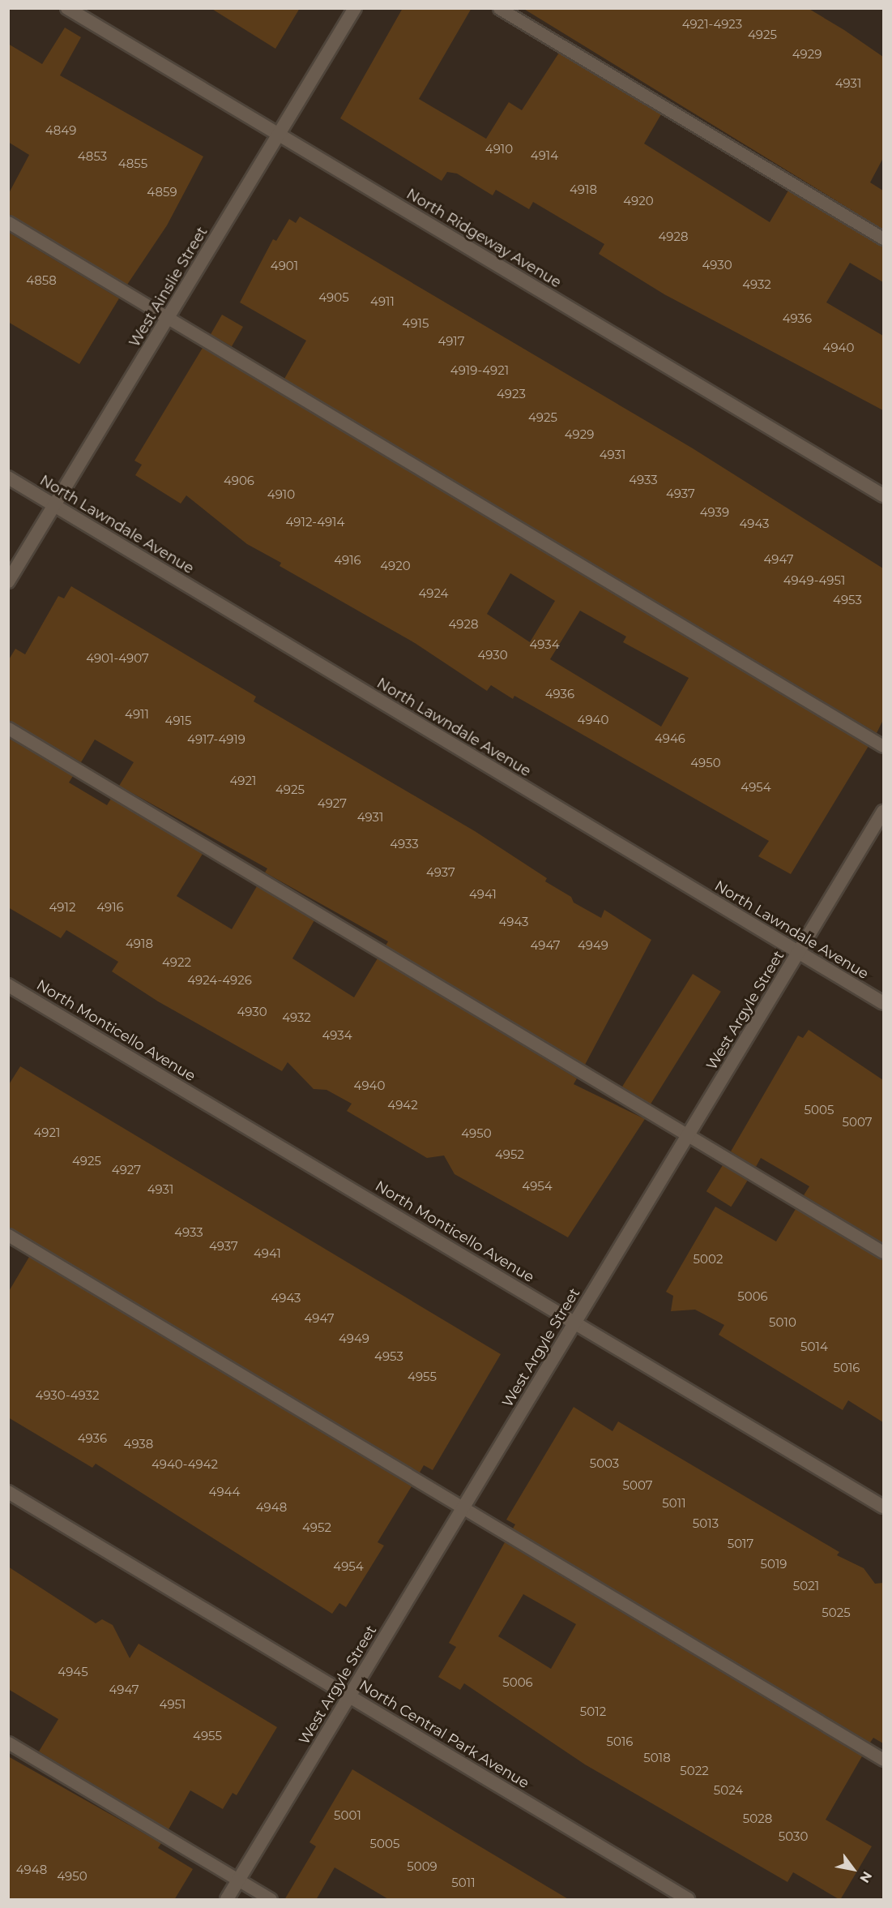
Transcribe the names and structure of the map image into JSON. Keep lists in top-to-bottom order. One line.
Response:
{"streets":{"street":["North Ridgeway Avenue","West Ainslie Street","North Lawndale Avenue","West Argyle Street","North Monticello Avenue","North Central Park Avenue"]},"crossings":[["North Ridgeway Avenue","West Ainslie Street"],["West Ainslie Street","North Lawndale Avenue"],["North Lawndale Avenue","West Argyle Street"],["West Argyle Street","North Monticello Avenue"],["West Argyle Street","North Central Park Avenue"]],"house_numbers":["4921-4923","4925","4929","4931","4849","4910","4914","4853","4855","4918","4859","4920","4928","4930","4901","4858","4932","4905","4911","4936","4915","4917","4940","4919-4921","4923","4925","4929","4931","4933","4906","4937","4910","4939","4912-4914","4943","4947","4916","4920","4949-4951","4924","4953","4928","4934","4930","4901-4907","4936","4911","4940","4915","4946","4917-4919","4950","4921","4954","4925","4927","4931","4933","4937","4941","4912","4916","4943","4918","4947","4949","4922","4924-4926","4930","4932","4934","4940","4942","5005","5007","4921","4950","4952","4925","4927","4954","4931","4933","4937","4941","5002","5006","4943","4947","5010","4949","5014","4953","5016","4955","4930-4932","4936","4938","5003","4940-4942","5007","4944","5011","4948","5013","4952","5017","5019","4954","5021","5025","4945","5006","4947","4951","5012","4955","5016","5018","5022","5024","5001","5028","5030","5005","5009","4948","4950","5011"],"north":"bottom right"}
